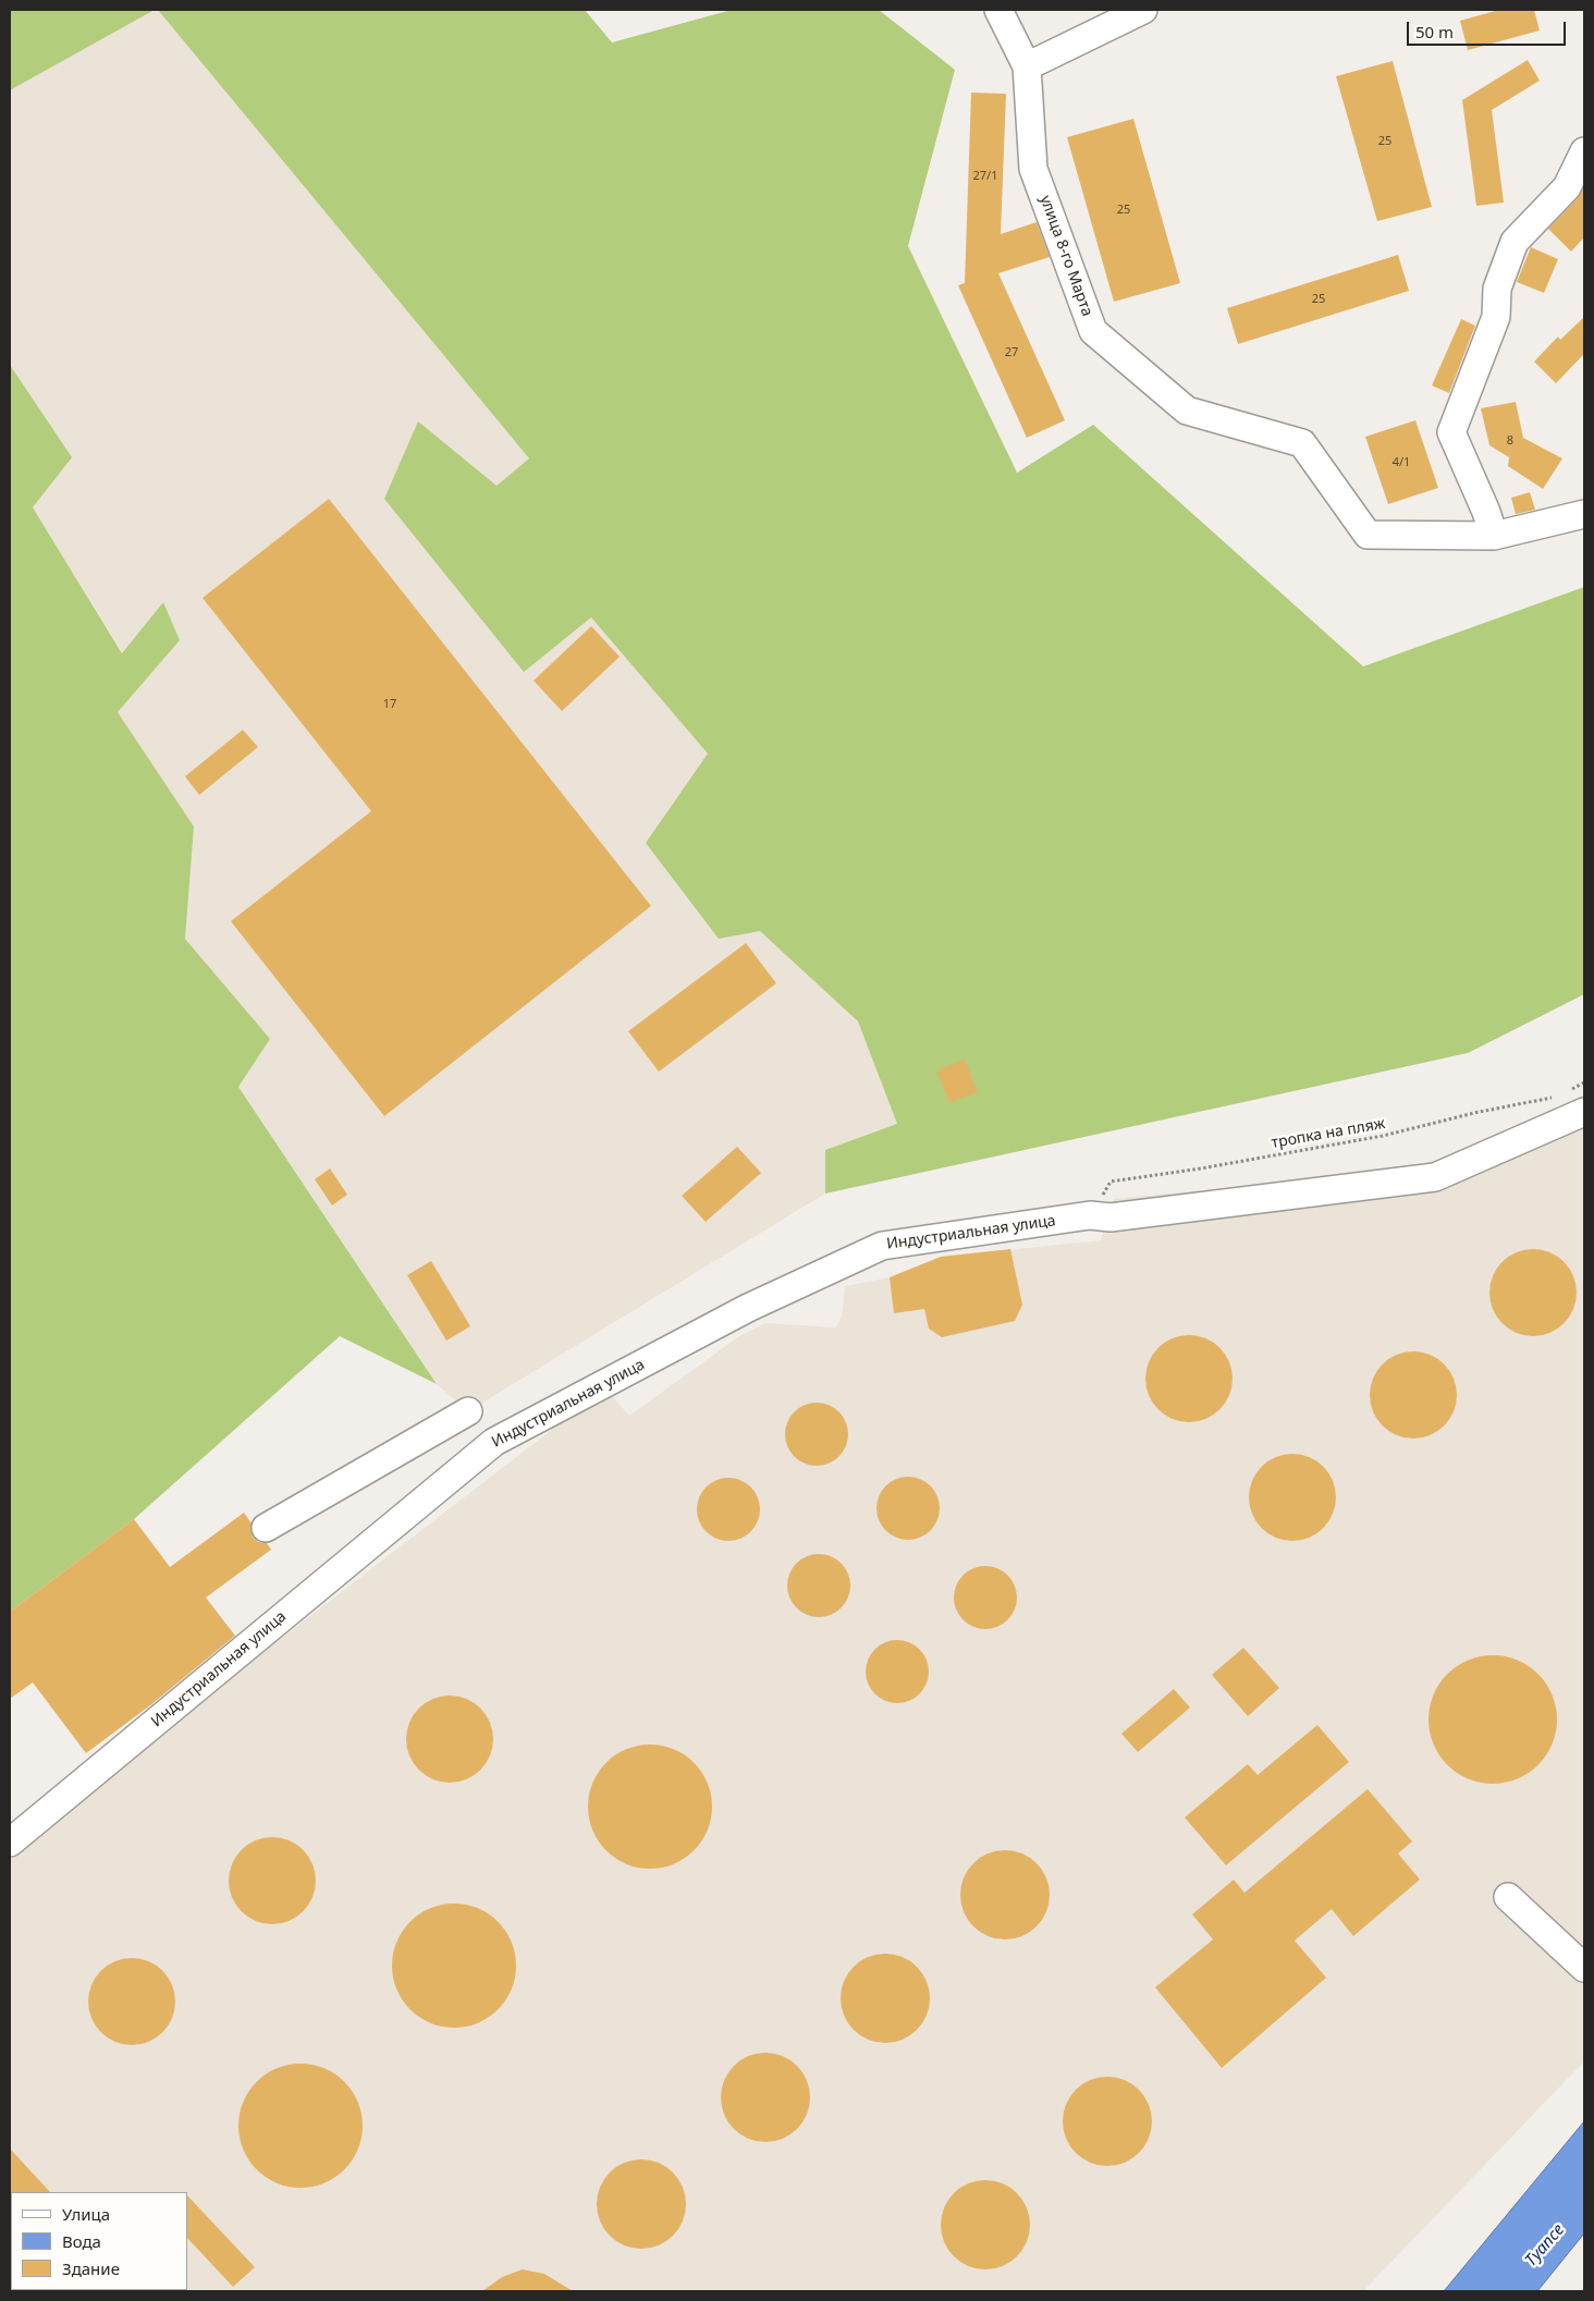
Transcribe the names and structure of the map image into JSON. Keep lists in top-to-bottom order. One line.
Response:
{"streets":{"street":["улица 8-го Марта","Индустриальная улица"],"path":["тропка на пляж"]},"crossings":[["тропка на пляж","Индустриальная улица"]],"water":["Туапсе"],"house_numbers":["25","27/1","25","25","27","8","4/1","17"],"legend":["Улица","Вода","Здание"],"scale_bar":"50 m"}
